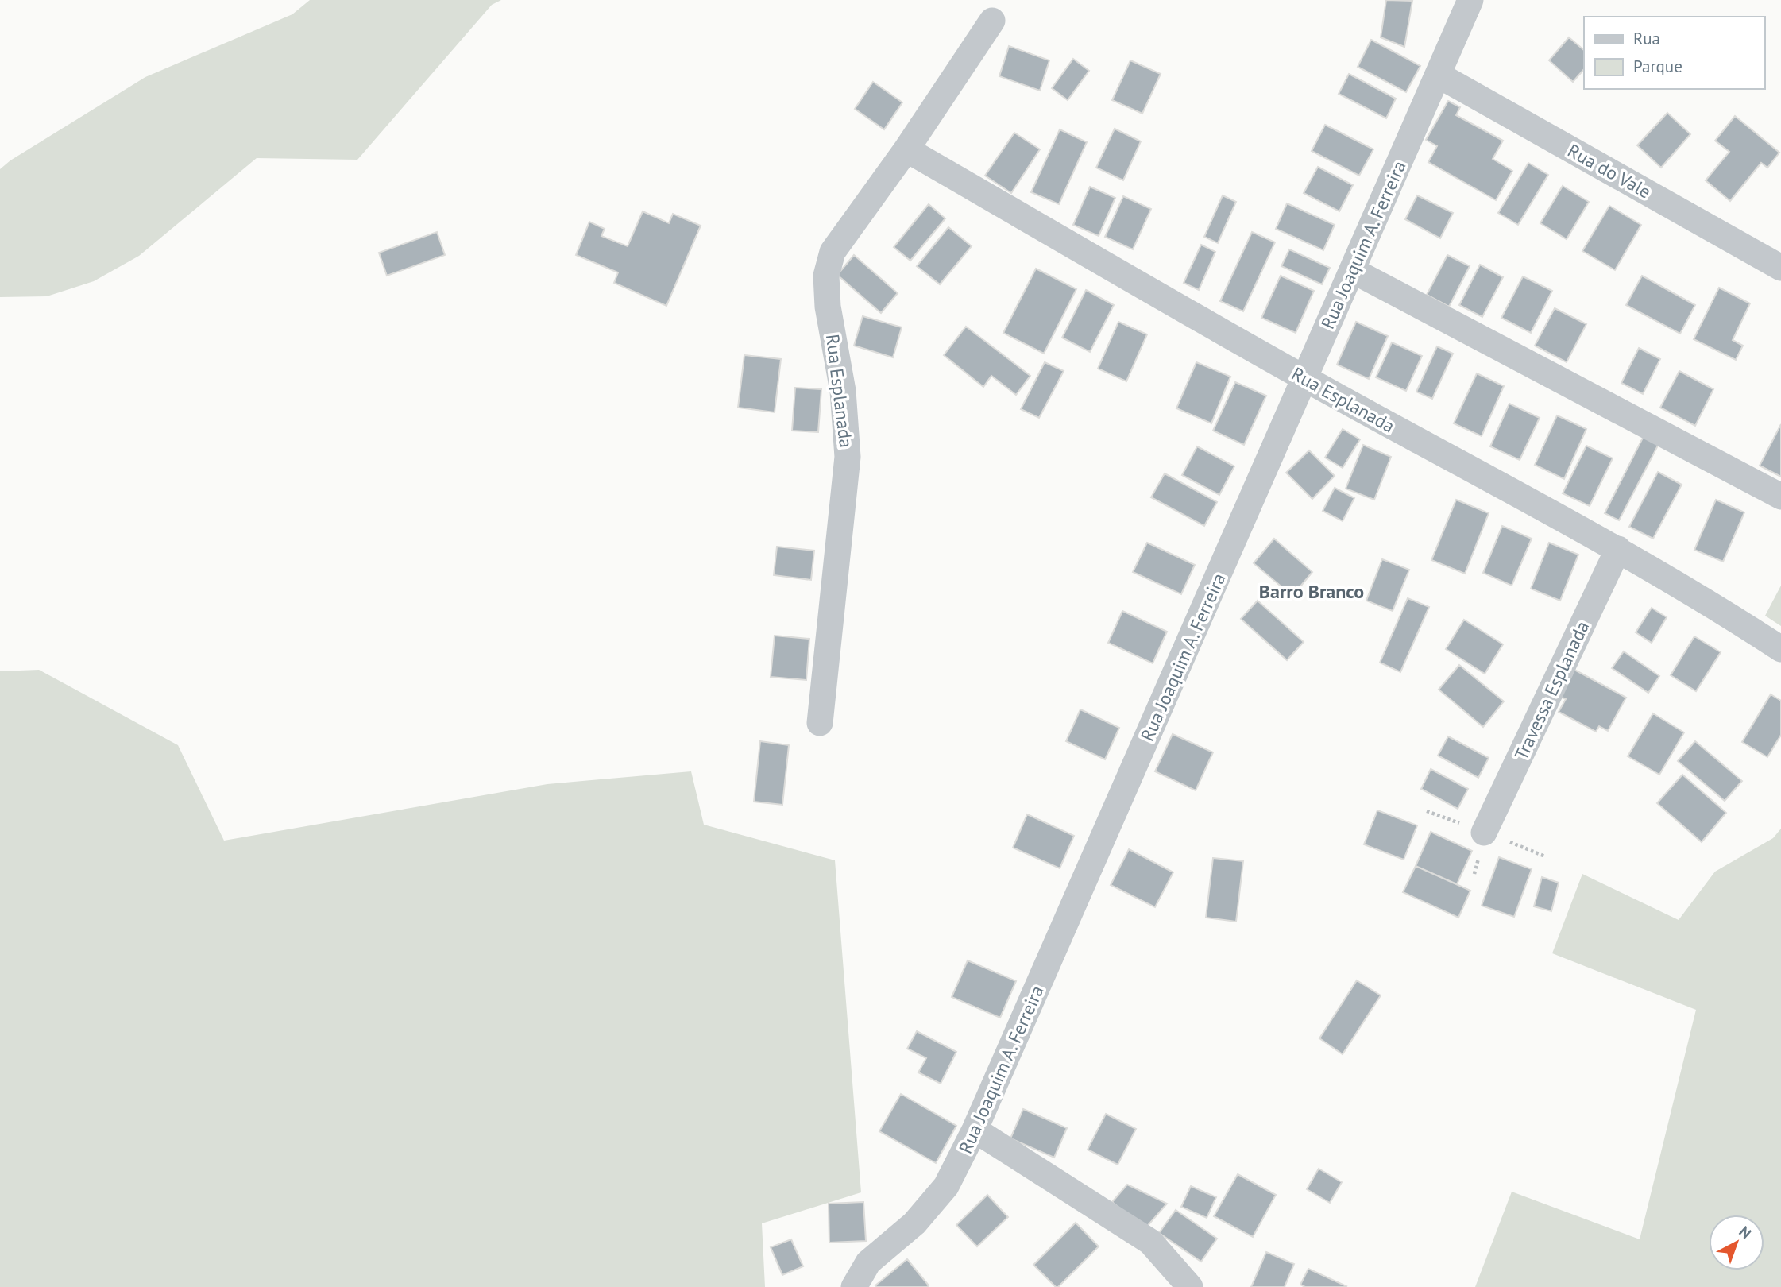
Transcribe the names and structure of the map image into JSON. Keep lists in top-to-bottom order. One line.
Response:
{"streets":{"street":["Rua do Vale","Rua Joaquim A. Ferreira","Rua Esplanada","Travessa Esplanada"]},"crossings":[["Rua do Vale","Rua Joaquim A. Ferreira"],["Rua Joaquim A. Ferreira","Rua Esplanada"],["Rua Esplanada","Travessa Esplanada"]],"districts":["Barro Branco"],"legend":["Rua","Parque"],"north":"top right"}
